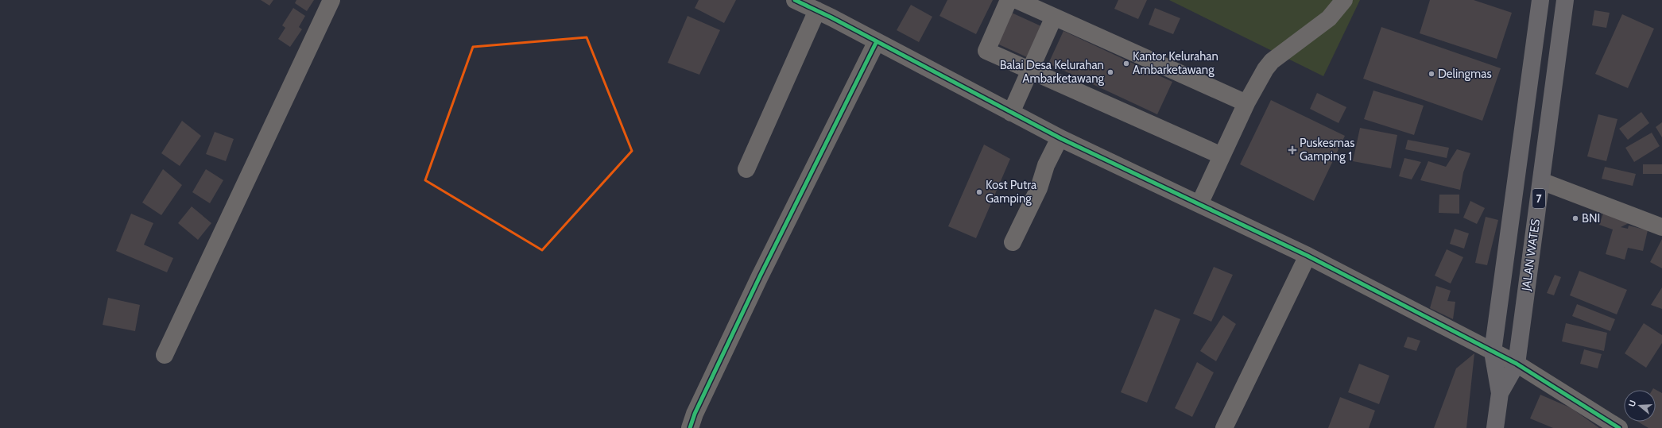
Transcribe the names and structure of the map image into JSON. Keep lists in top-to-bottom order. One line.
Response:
{"streets":{"highway":["7","JALAN WATES"]},"places":{"other":["Kantor Kelurahan Ambarketawang","Balai Desa Kelurahan Ambarketawang","Delingmas","Kost Putra Gamping","BNI"],"health":["Puskesmas Gamping 1"]},"north":"left"}
